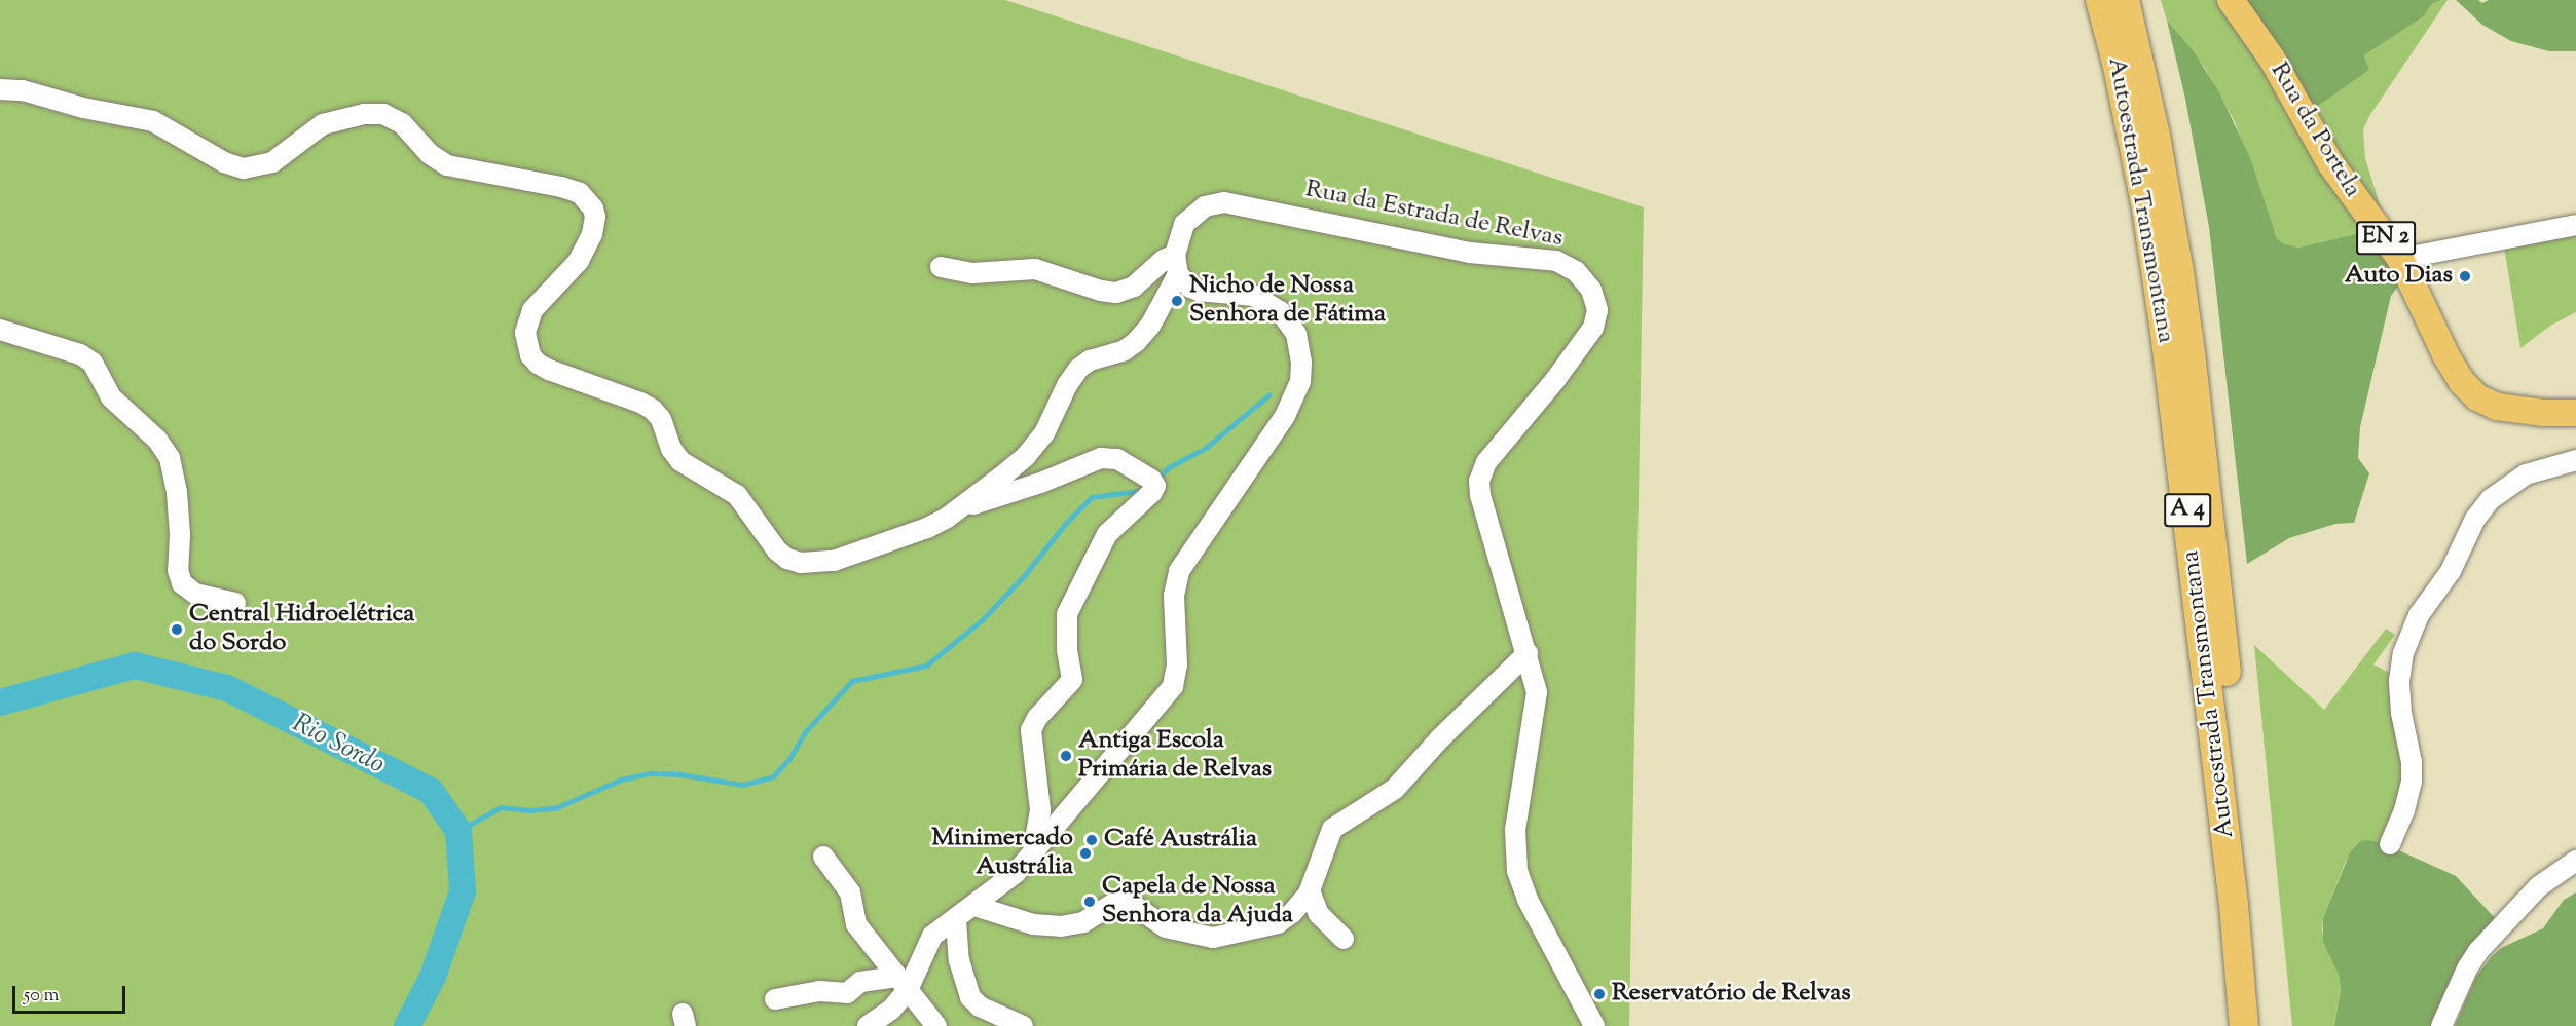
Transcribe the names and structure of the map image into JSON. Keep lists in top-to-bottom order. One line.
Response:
{"streets":{"highway":["Autoestrada Transmontana","A 4"],"main road":["Rua da Portela","EN 2"],"street":["Rua da Estrada de Relvas"]},"water":["Rio Sordo"],"places":["Auto Dias","Nicho de Nossa Senhora de Fátima","Central Hidroelétrica do Sordo","Antiga Escola Primária de Relvas","Café Austrália","Minimercado Austrália","Capela de Nossa Senhora da Ajuda","Reservatório de Relvas"],"scale_bar":"50 m"}
